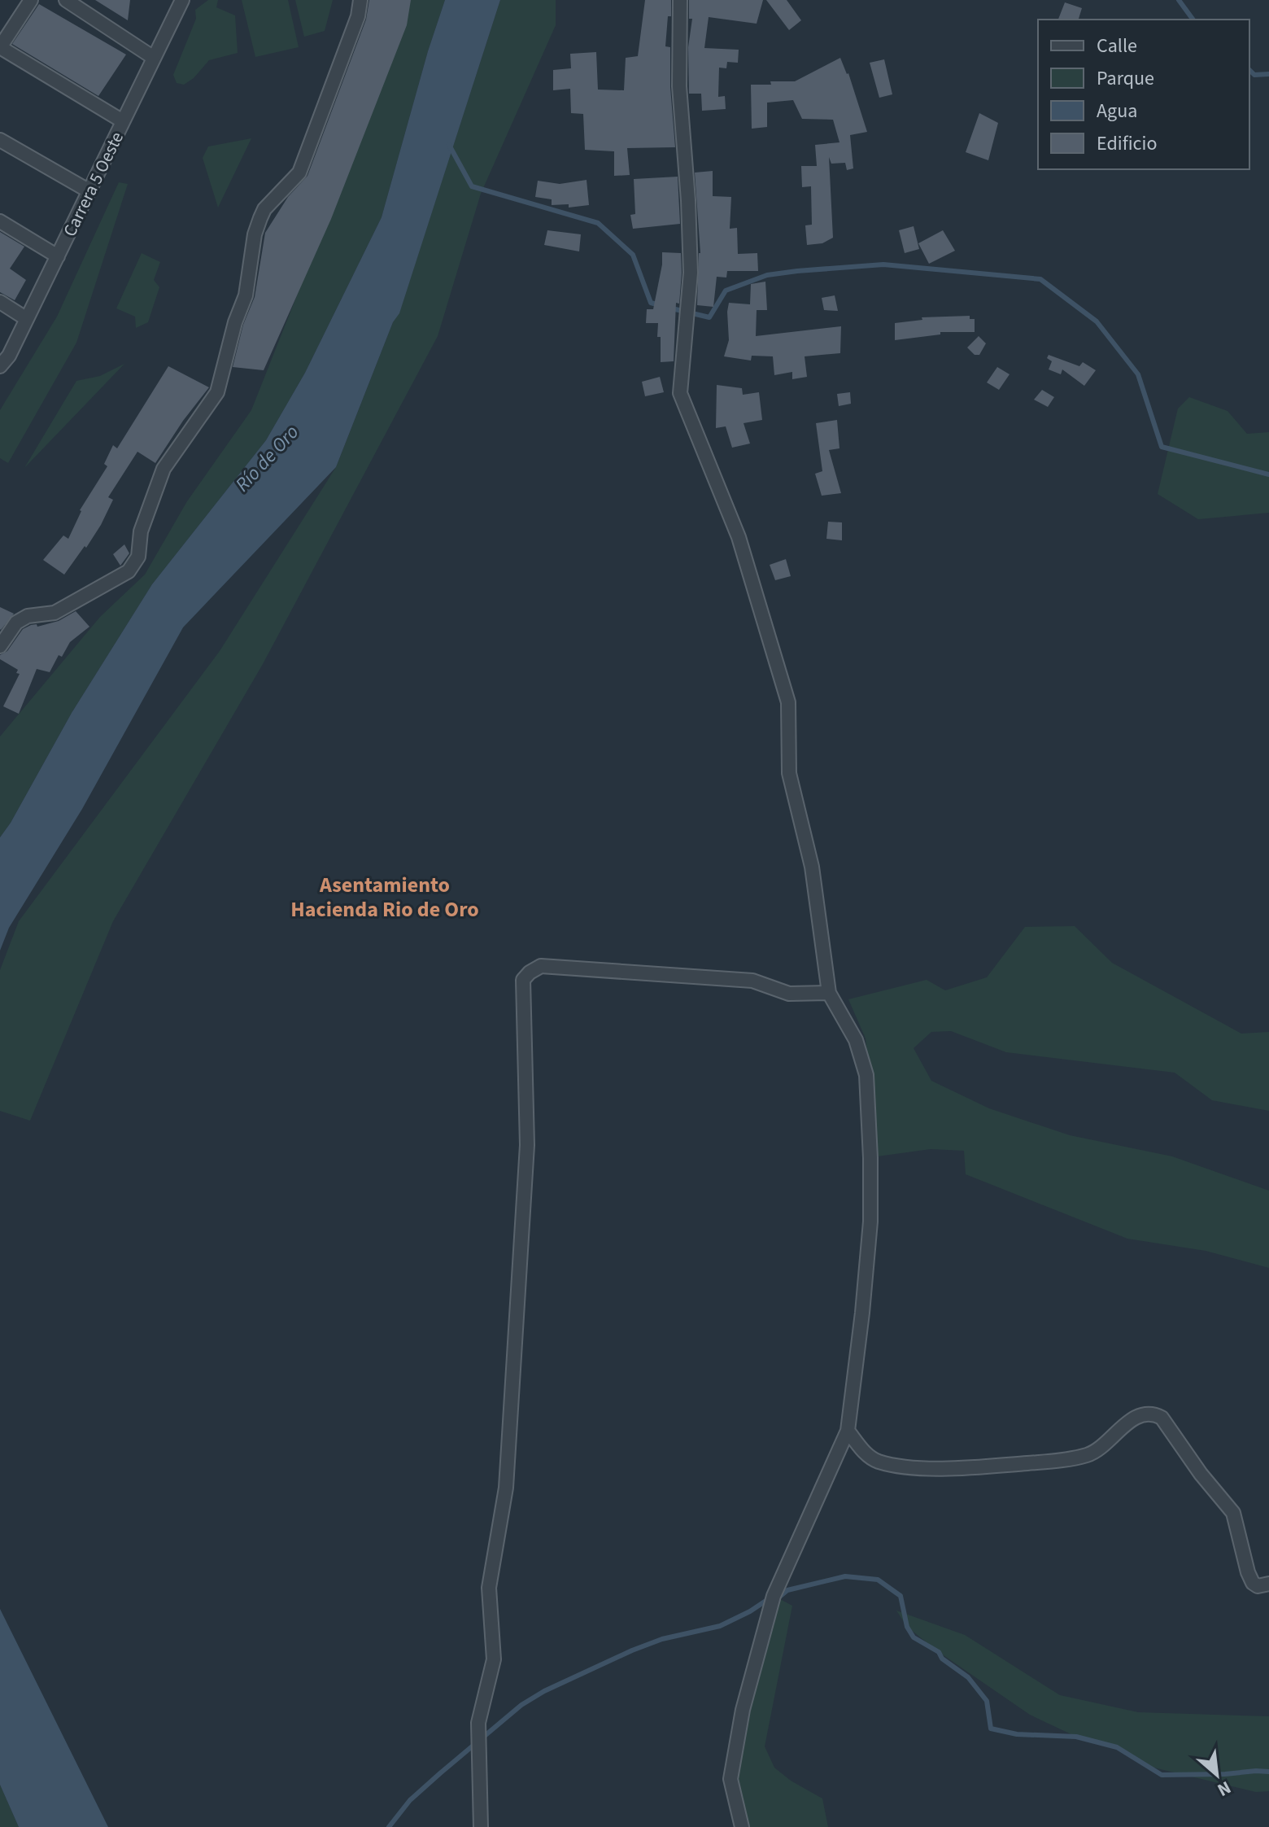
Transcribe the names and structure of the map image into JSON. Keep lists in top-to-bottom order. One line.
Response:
{"streets":{"street":["Carrera 5 Oeste"]},"districts":["Asentamiento Hacienda Rio de Oro"],"water":["Río de Oro"],"legend":["Calle","Parque","Agua","Edificio"],"north":"bottom right"}
